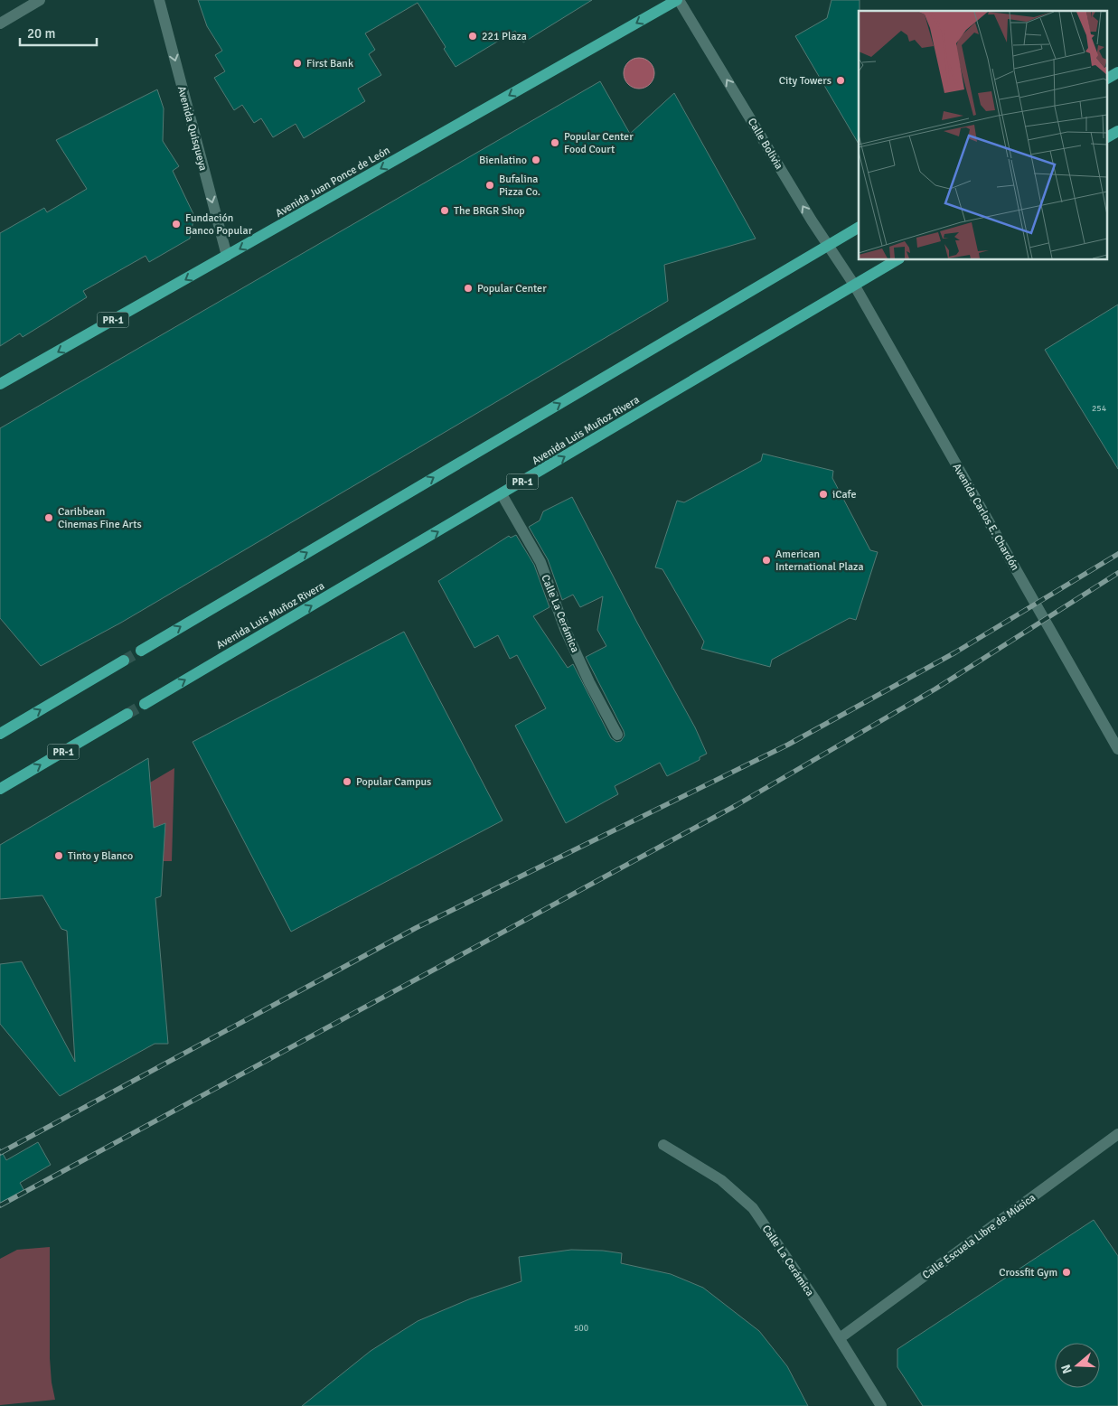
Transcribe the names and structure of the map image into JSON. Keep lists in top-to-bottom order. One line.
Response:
{"streets":{"main road":["Avenida Juan Ponce de León","PR-1","Avenida Luis Muñoz Rivera"],"street":["Avenida Quisqueya","Calle Bolivia","Avenida Carlos E. Chardón","Calle La Cerámica","Calle Escuela Libre de Música"]},"crossings":[["Avenida Quisqueya","Avenida Juan Ponce de León"],["Calle Bolivia","Avenida Juan Ponce de León"],["Calle Bolivia","Avenida Luis Muñoz Rivera"],["Calle Bolivia","Avenida Carlos E. Chardón"],["Avenida Luis Muñoz Rivera","Avenida Carlos E. Chardón"],["Avenida Luis Muñoz Rivera","Calle La Cerámica"],["Calle La Cerámica","Calle Escuela Libre de Música"]],"one_way":["Avenida Quisqueya","Calle Bolivia","Avenida Juan Ponce de León"],"places":["221 Plaza","First Bank","City Towers","Popular Center Food Court","Bienlatino","Bufalina Pizza Co.","The BRGR Shop","Fundación Banco Popular","Popular Center","iCafe","Caribbean Cinemas Fine Arts","American International Plaza","Popular Campus","Tinto y Blanco","Crossfit Gym"],"house_numbers":["254","500"],"scale_bar":"20 m","north":"left"}
